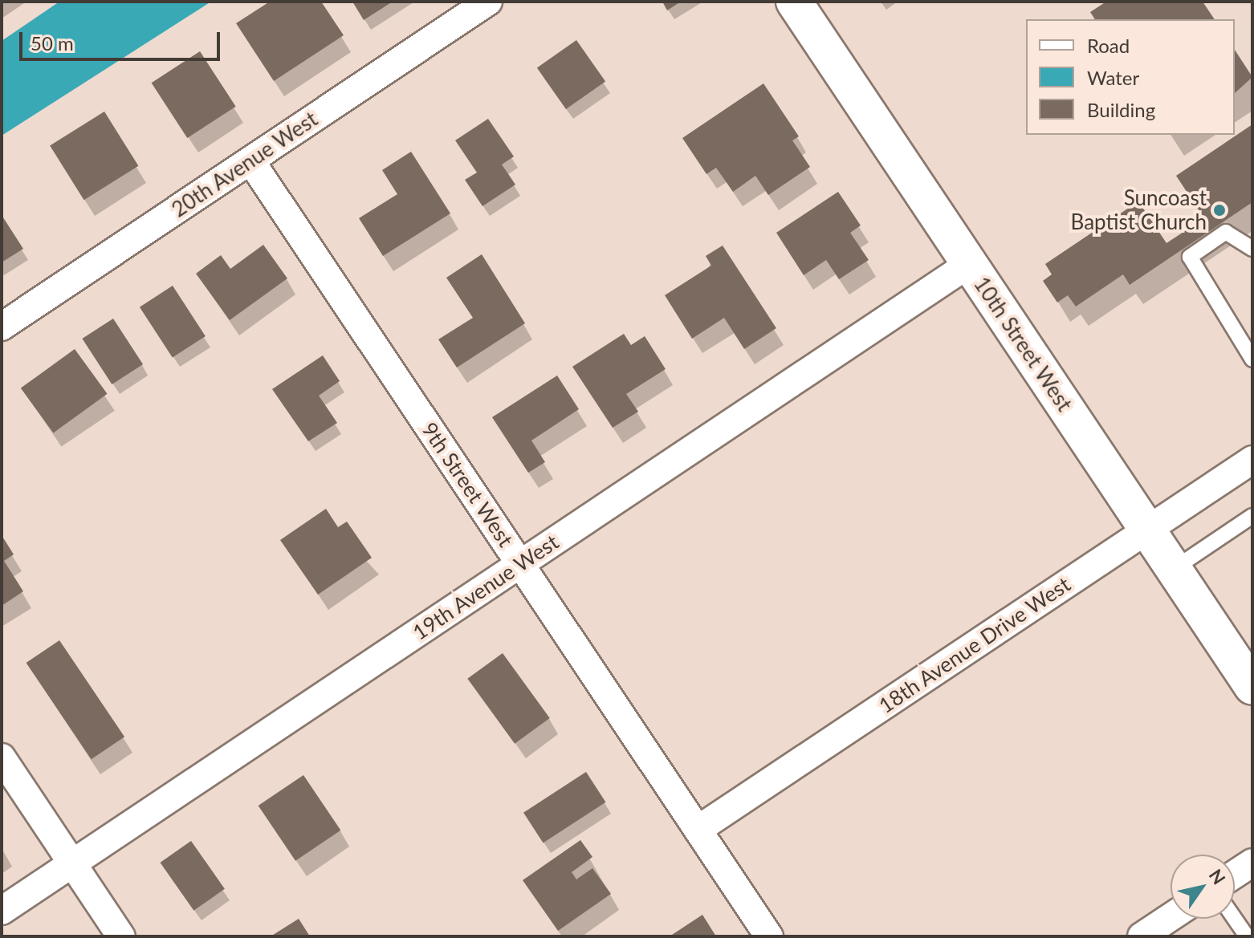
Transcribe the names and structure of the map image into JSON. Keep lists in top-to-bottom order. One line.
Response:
{"streets":{"street":["20th Avenue West","10th Street West","9th Street West","19th Avenue West","18th Avenue Drive West"]},"crossings":[["20th Avenue West","9th Street West"],["10th Street West","19th Avenue West"],["10th Street West","18th Avenue Drive West"],["9th Street West","19th Avenue West"],["9th Street West","18th Avenue Drive West"]],"places":["Suncoast Baptist Church"],"legend":["Road","Water","Building"],"scale_bar":"50 m","north":"top right"}
